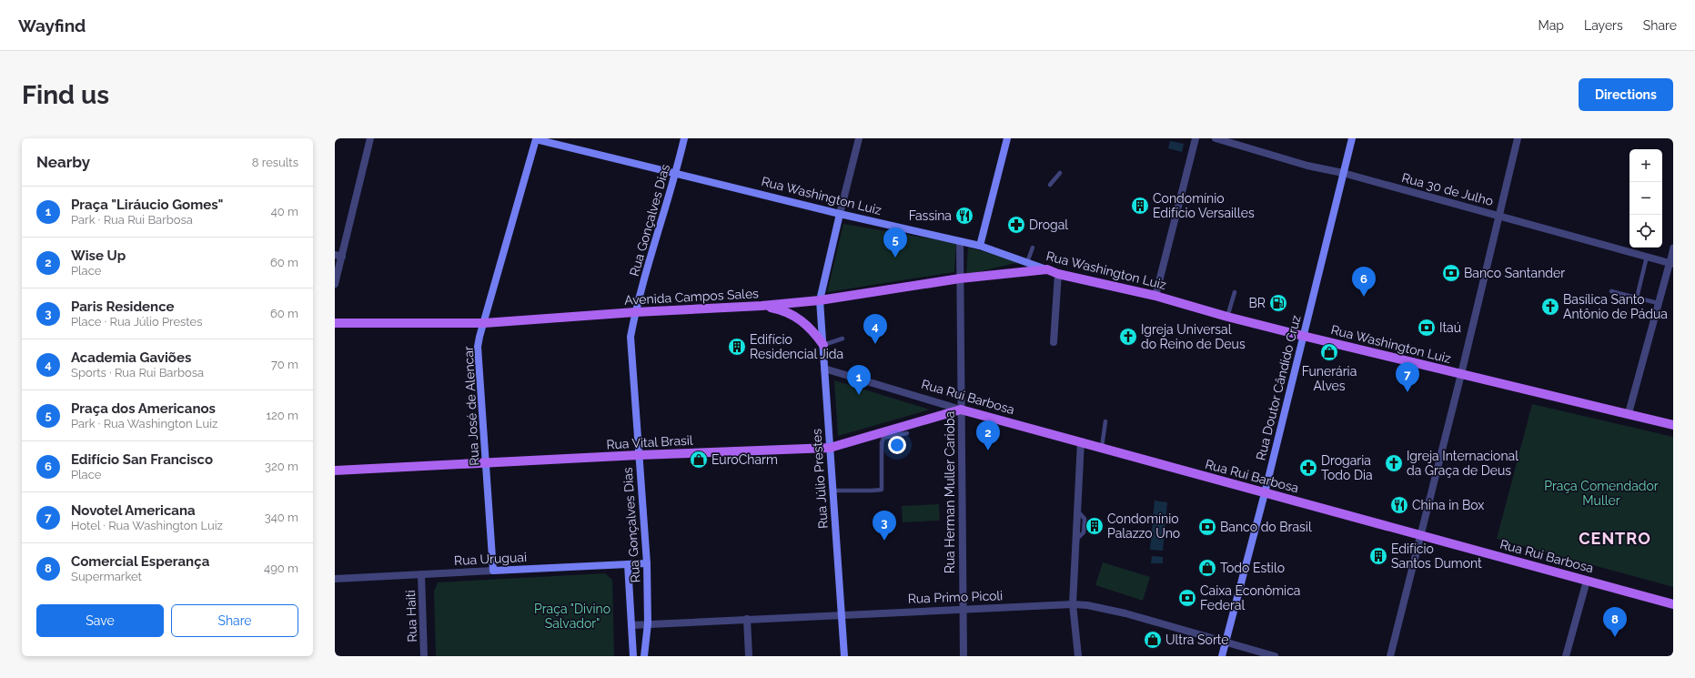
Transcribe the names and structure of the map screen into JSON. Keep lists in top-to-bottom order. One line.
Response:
{"streets":{"main road":["Rua Washington Luiz","Rua Gonçalves Dias","Avenida Campos Sales","Rua Doutor Cândido Cruz","Rua Rui Barbosa","Rua José de Alencar","Rua Vital Brasil","Rua Júlio Prestes","Rua Uruguai"],"street":["Rua 30 de Julho","Rua Herman Muller Carioba","Rua Primo Picoli","Rua Haiti"]},"crossings":[["Rua 30 de Julho","Rua Doutor Cândido Cruz"],["Rua Washington Luiz","Rua Gonçalves Dias"],["Rua Washington Luiz","Avenida Campos Sales"],["Rua Washington Luiz","Rua Doutor Cândido Cruz"],["Rua Washington Luiz","Rua José de Alencar"],["Rua Washington Luiz","Rua Júlio Prestes"],["Rua Washington Luiz","Rua Herman Muller Carioba"],["Rua Gonçalves Dias","Avenida Campos Sales"],["Rua Gonçalves Dias","Rua Vital Brasil"],["Rua Gonçalves Dias","Rua Uruguai"],["Rua Gonçalves Dias","Rua Primo Picoli"],["Avenida Campos Sales","Rua José de Alencar"],["Avenida Campos Sales","Rua Júlio Prestes"],["Avenida Campos Sales","Rua Herman Muller Carioba"],["Rua Doutor Cândido Cruz","Rua Rui Barbosa"],["Rua Doutor Cândido Cruz","Rua Primo Picoli"],["Rua Rui Barbosa","Rua Vital Brasil"],["Rua Rui Barbosa","Rua Júlio Prestes"],["Rua Rui Barbosa","Rua Herman Muller Carioba"],["Rua José de Alencar","Rua Vital Brasil"],["Rua José de Alencar","Rua Uruguai"],["Rua Vital Brasil","Rua Júlio Prestes"],["Rua Vital Brasil","Rua Herman Muller Carioba"],["Rua Júlio Prestes","Rua Primo Picoli"],["Rua Herman Muller Carioba","Rua Primo Picoli"],["Rua Uruguai","Rua Haiti"]],"districts":["CENTRO"],"parks":["Praça Comendador Muller","Praça \"Divino Salvador\""],"places":{"building":["Condomínio Edifício Versailles","Edifício Residencial Jida","Condomínio Palazzo Uno","Edifício Santos Dumont"],"restaurant":["Fassina","China in Box"],"pharmacy":["Drogal","Drogaria Todo Dia"],"bank":["Banco Santander","Itaú","Banco do Brasil","Caixa Econômica Federal"],"fuel station":["BR"],"church":["Basílica Santo Antônio de Pádua","Igreja Universal do Reino de Deus","Igreja Internacional da Graça de Deus"],"shop":["Funerária Alves","EuroCharm","Todo Estilo","Ultra Sorte"]},"page":{"header":"Wayfind","nav":["Map","Layers","Share"],"buttons":["Directions",["Save","Share"]],"title":"Find us","heading":["Nearby","8 results"],"map_buttons":["+","−"],"list":[{"mark":"1","name":"Praça \"Liráucio Gomes\"","note":"Park · Rua Rui Barbosa","value":"40 m"},{"mark":"2","name":"Wise Up","note":"Place","value":"60 m"},{"mark":"3","name":"Paris Residence","note":"Place · Rua Júlio Prestes","value":"60 m"},{"mark":"4","name":"Academia Gaviões","note":"Sports · Rua Rui Barbosa","value":"70 m"},{"mark":"5","name":"Praça dos Americanos","note":"Park · Rua Washington Luiz","value":"120 m"},{"mark":"6","name":"Edifício San Francisco","note":"Place","value":"320 m"},{"mark":"7","name":"Novotel Americana","note":"Hotel · Rua Washington Luiz","value":"340 m"},{"mark":"8","name":"Comercial Esperança","note":"Supermarket","value":"490 m"}],"pins":["5","6","4","7","1","2","3","8"]}}
